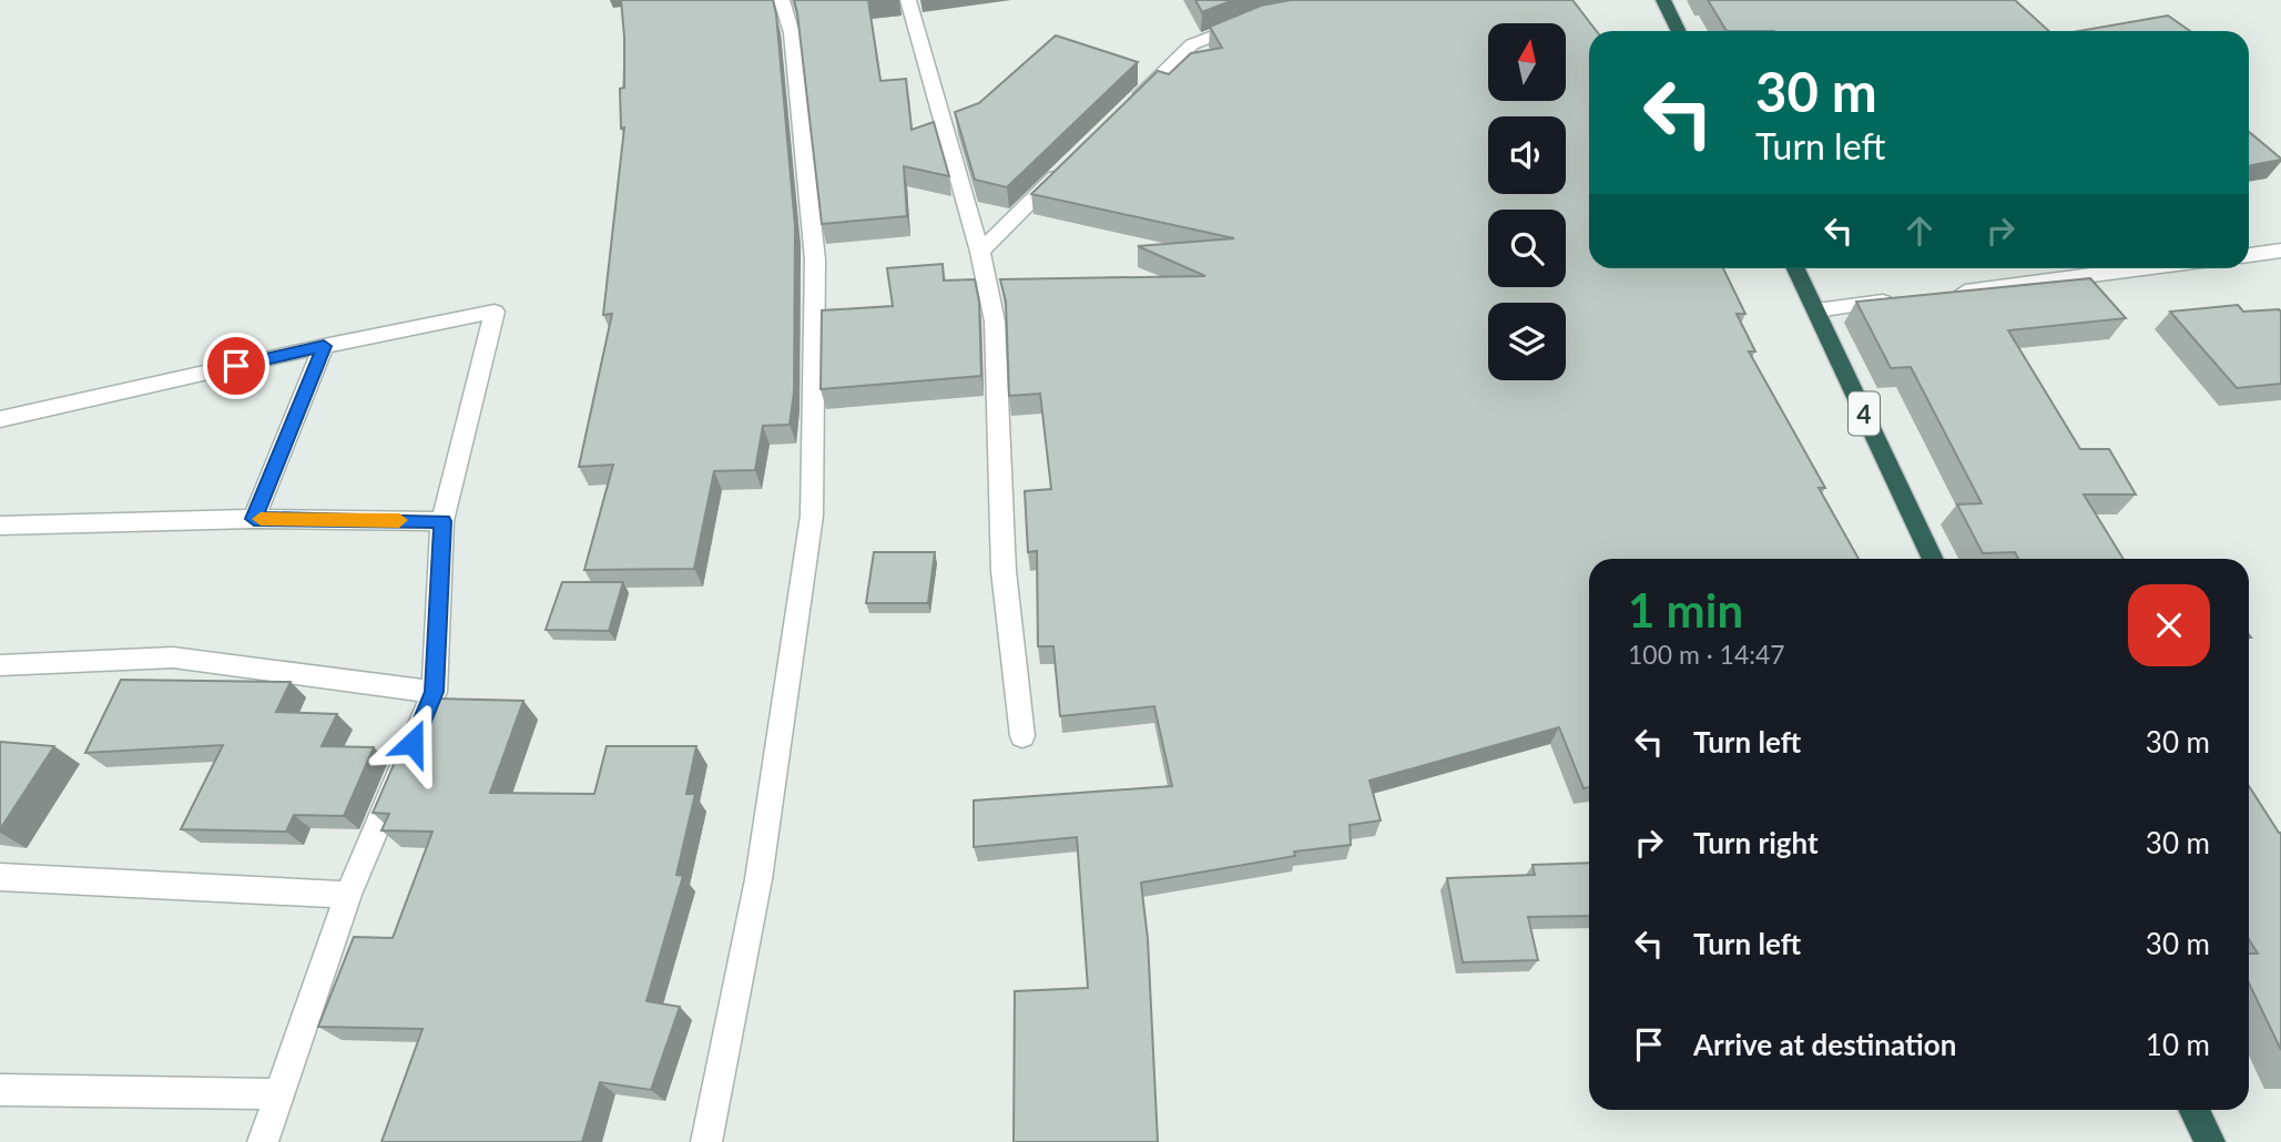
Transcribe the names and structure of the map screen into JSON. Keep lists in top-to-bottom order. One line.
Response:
{"streets":{"highway":["4"]},"north":"top","page":{"turn":["30 m","Turn left"],"heading":["1 min","100 m · 14:47"],"list":[{"name":"Turn left","value":"30 m"},{"name":"Turn right","value":"30 m"},{"name":"Turn left","value":"30 m"},{"name":"Arrive at destination","value":"10 m"}]}}
